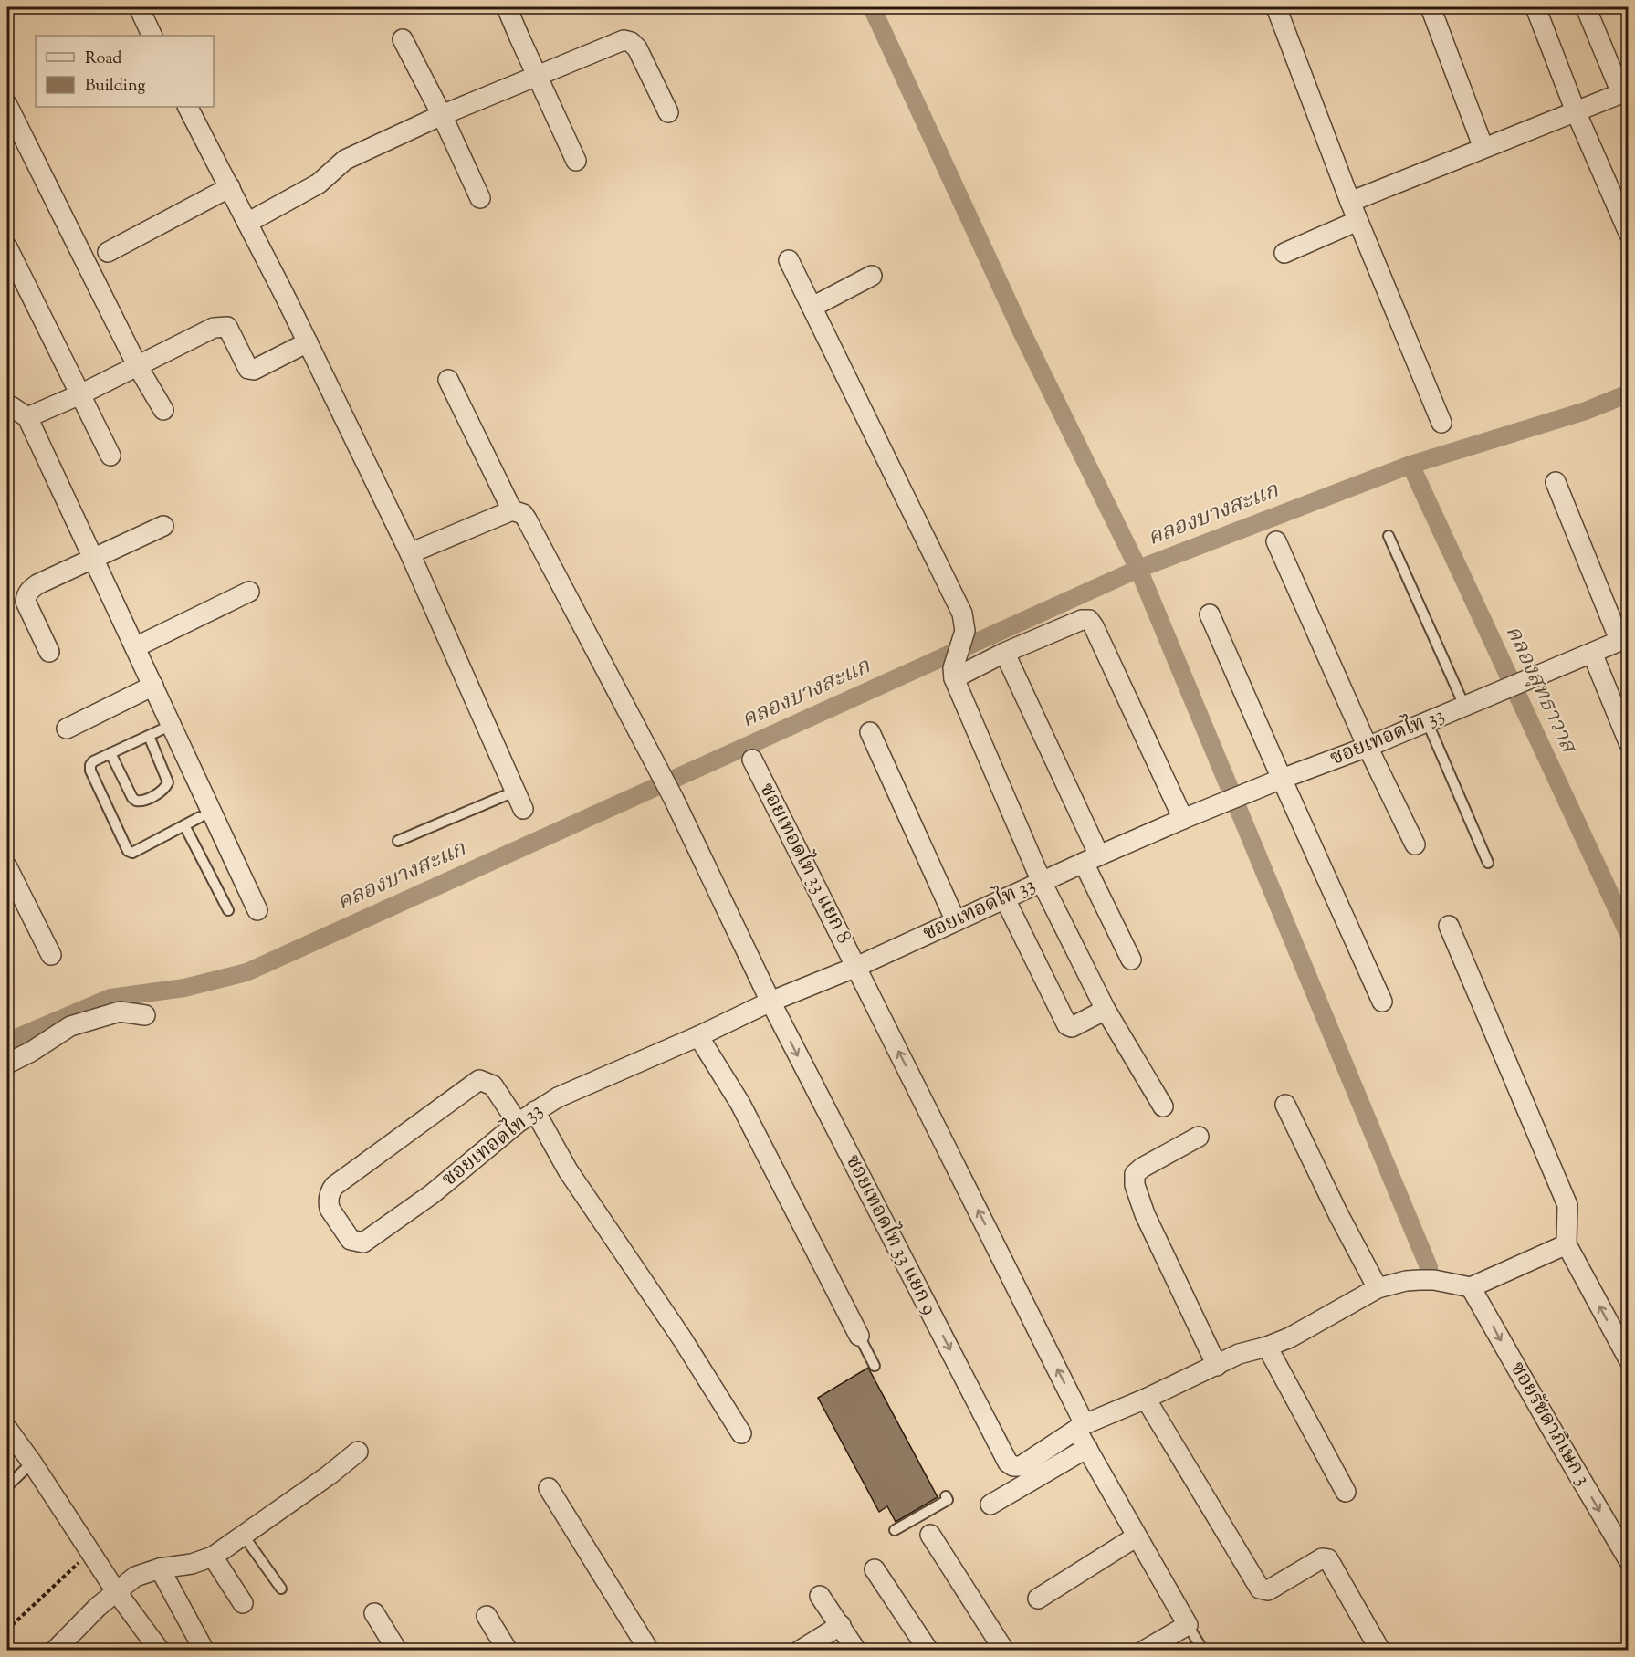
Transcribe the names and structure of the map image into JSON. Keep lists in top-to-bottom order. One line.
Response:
{"streets":{"street":["ซอยเทอดไท 33","ซอยเทอดไท 33 แยก 8","ซอยเทอดไท 33 แยก 9","ซอยรัชดาภิเษก 3"]},"crossings":[["ซอยเทอดไท 33","ซอยเทอดไท 33 แยก 8"],["ซอยเทอดไท 33","ซอยเทอดไท 33 แยก 9"],["ซอยเทอดไท 33 แยก 8","ซอยเทอดไท 33 แยก 9"]],"water":["คลองบางสะแก","คลองสุทธาวาส"],"legend":["Road","Building"]}
